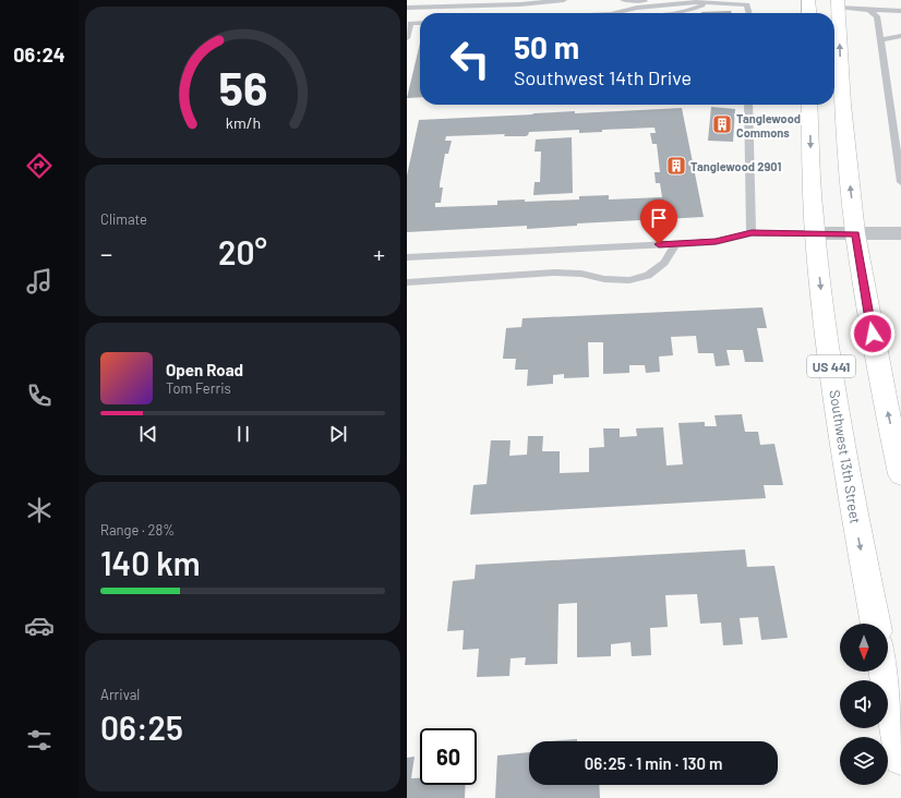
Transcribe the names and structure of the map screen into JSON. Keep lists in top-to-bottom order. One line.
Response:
{"streets":{"main road":["US 441","Southwest 13th Street"]},"places":{"building":["Tanglewood Commons","Tanglewood 2901"]},"north":"bottom","page":{"tabs":"06:24","turn":["50 m","Southwest 14th Drive"],"tile":["Climate",["Range · 28%","140 km"],["Arrival","06:25"]],"heat":["−","20°","+"],"song":["Open Road","Tom Ferris"],"limit":"60","trip":"06:25 · 1 min · 130 m","gauge":["56","km/h"]}}
